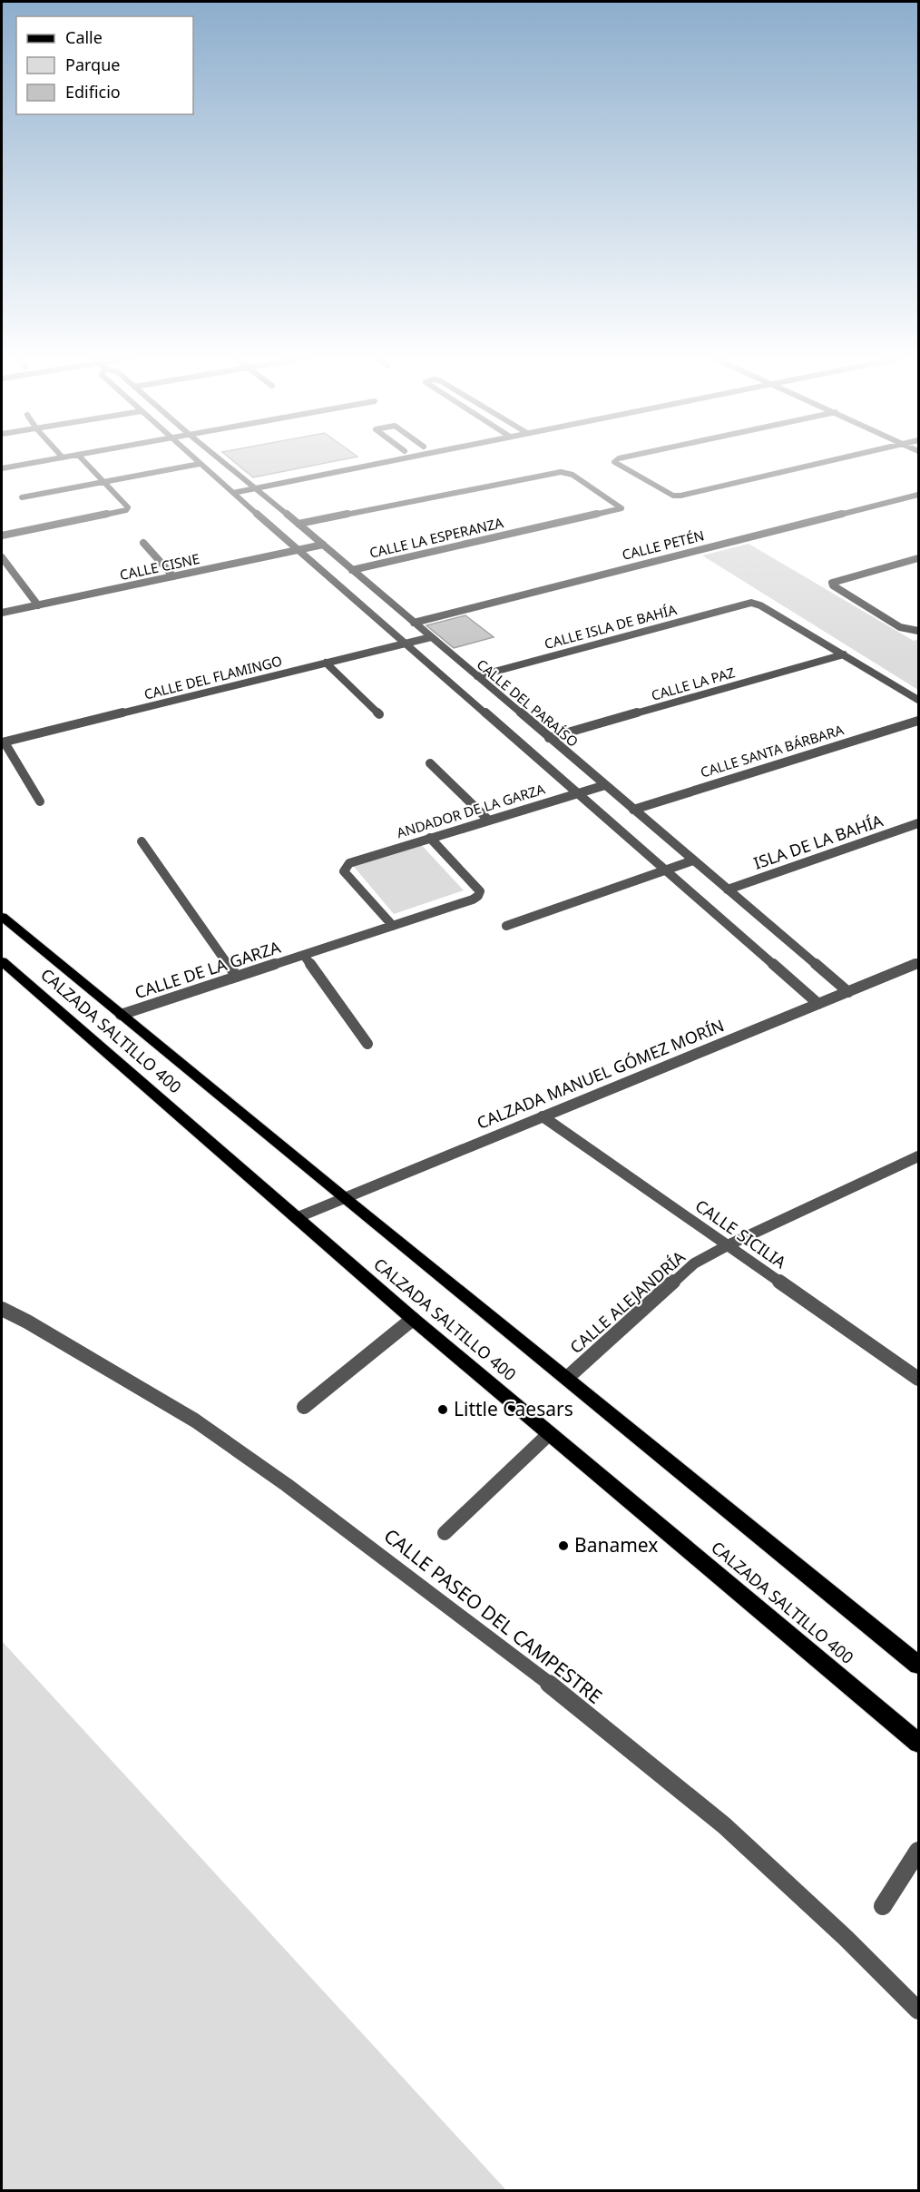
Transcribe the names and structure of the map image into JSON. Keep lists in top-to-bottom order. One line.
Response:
{"streets":{"main road":["CALZADA SALTILLO 400"],"street":["CALLE LA ESPERANZA","CALLE PETÉN","CALLE CISNE","CALLE ISLA DE BAHÍA","CALLE DEL FLAMINGO","CALLE LA PAZ","CALLE DEL PARAÍSO","CALLE SANTA BÁRBARA","ANDADOR DE LA GARZA","ISLA DE LA BAHÍA","CALLE DE LA GARZA","CALZADA MANUEL GÓMEZ MORÍN","CALLE SICILIA","CALLE ALEJANDRÍA","CALLE PASEO DEL CAMPESTRE"]},"crossings":[["CALLE LA ESPERANZA","CALLE DEL PARAÍSO"],["CALLE PETÉN","CALLE DEL PARAÍSO"],["CALLE CISNE","CALLE DEL PARAÍSO"],["CALLE ISLA DE BAHÍA","CALLE LA PAZ"],["CALLE ISLA DE BAHÍA","CALLE DEL PARAÍSO"],["CALLE DEL FLAMINGO","CALLE DEL PARAÍSO"],["CALLE LA PAZ","CALLE DEL PARAÍSO"],["CALLE DEL PARAÍSO","CALLE SANTA BÁRBARA"],["CALLE DEL PARAÍSO","ANDADOR DE LA GARZA"],["CALLE DEL PARAÍSO","ISLA DE LA BAHÍA"],["CALLE DEL PARAÍSO","CALZADA MANUEL GÓMEZ MORÍN"],["ANDADOR DE LA GARZA","CALLE DE LA GARZA"],["CALLE DE LA GARZA","CALZADA SALTILLO 400"],["CALZADA SALTILLO 400","CALZADA MANUEL GÓMEZ MORÍN"],["CALZADA SALTILLO 400","CALLE ALEJANDRÍA"],["CALZADA MANUEL GÓMEZ MORÍN","CALLE SICILIA"],["CALLE SICILIA","CALLE ALEJANDRÍA"]],"places":["Little Caesars","Banamex"],"legend":["Calle","Parque","Edificio"]}
